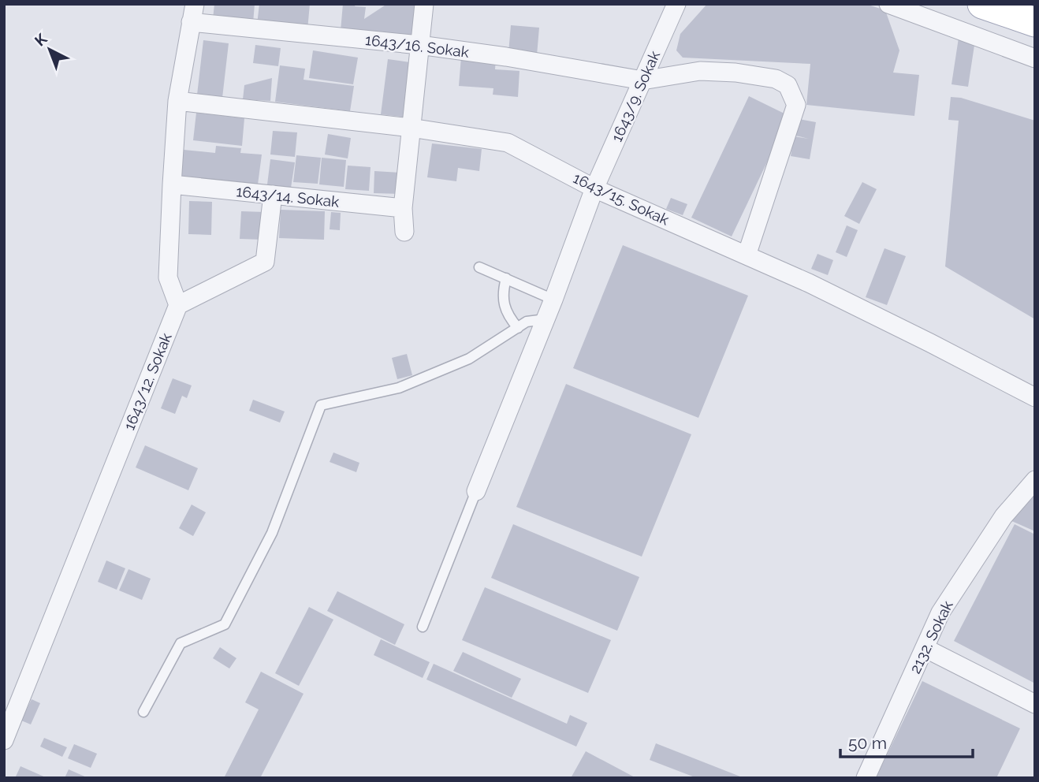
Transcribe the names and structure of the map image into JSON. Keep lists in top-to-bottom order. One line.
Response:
{"streets":{"street":["1643/16. Sokak","1643/9. Sokak","1643/14. Sokak","1643/15. Sokak","1643/12. Sokak","2132. Sokak"]},"crossings":[["1643/16. Sokak","1643/9. Sokak"],["1643/16. Sokak","1643/15. Sokak"],["1643/9. Sokak","1643/15. Sokak"]],"scale_bar":"50 m","north":"top left"}
